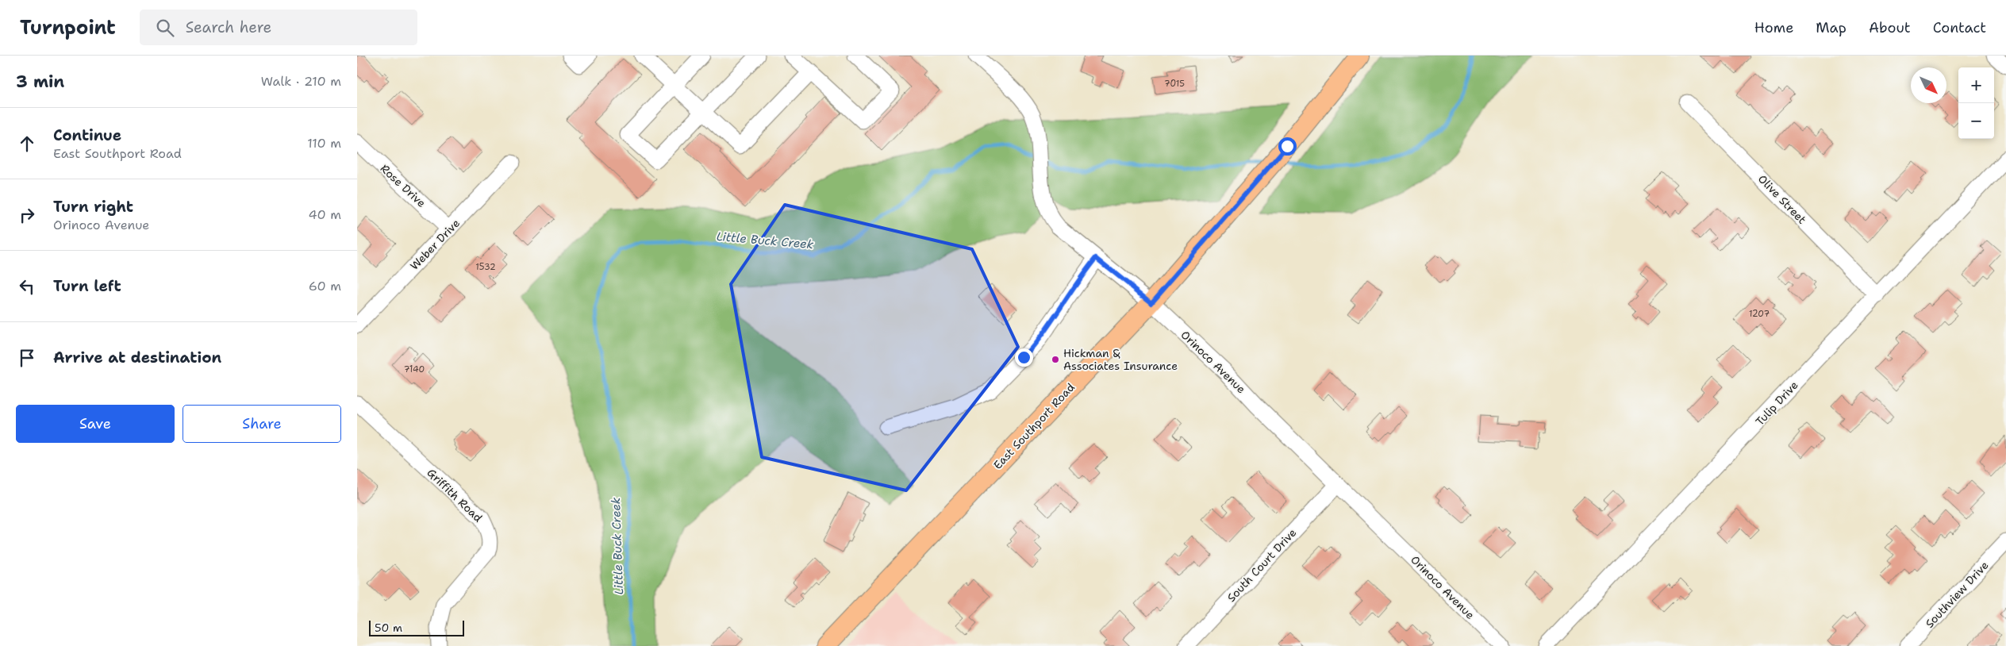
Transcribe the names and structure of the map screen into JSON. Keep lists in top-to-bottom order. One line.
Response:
{"streets":{"main road":["East Southport Road"],"street":["Rose Drive","Olive Street","Weber Drive","Orinoco Avenue","Tulip Drive","Griffith Road","South Court Drive","Southview Drive"]},"crossings":[["Rose Drive","Weber Drive"],["Olive Street","Tulip Drive"],["Orinoco Avenue","East Southport Road"],["Orinoco Avenue","South Court Drive"]],"water":["Little Buck Creek"],"places":["Hickman & Associates Insurance"],"house_numbers":["7015","1532","1207","7140"],"scale_bar":"50 m","north":"bottom right","page":{"header":"Turnpoint","search":"Search here","nav":["Home","Map","About","Contact"],"heading":["3 min","Walk · 210 m"],"map_buttons":["+","−"],"list":[["Continue","East Southport Road","110 m"],["Turn right","Orinoco Avenue","40 m"],["Turn left","60 m"],"Arrive at destination"],"buttons":["Save","Share"],"scale":"50 m"}}
